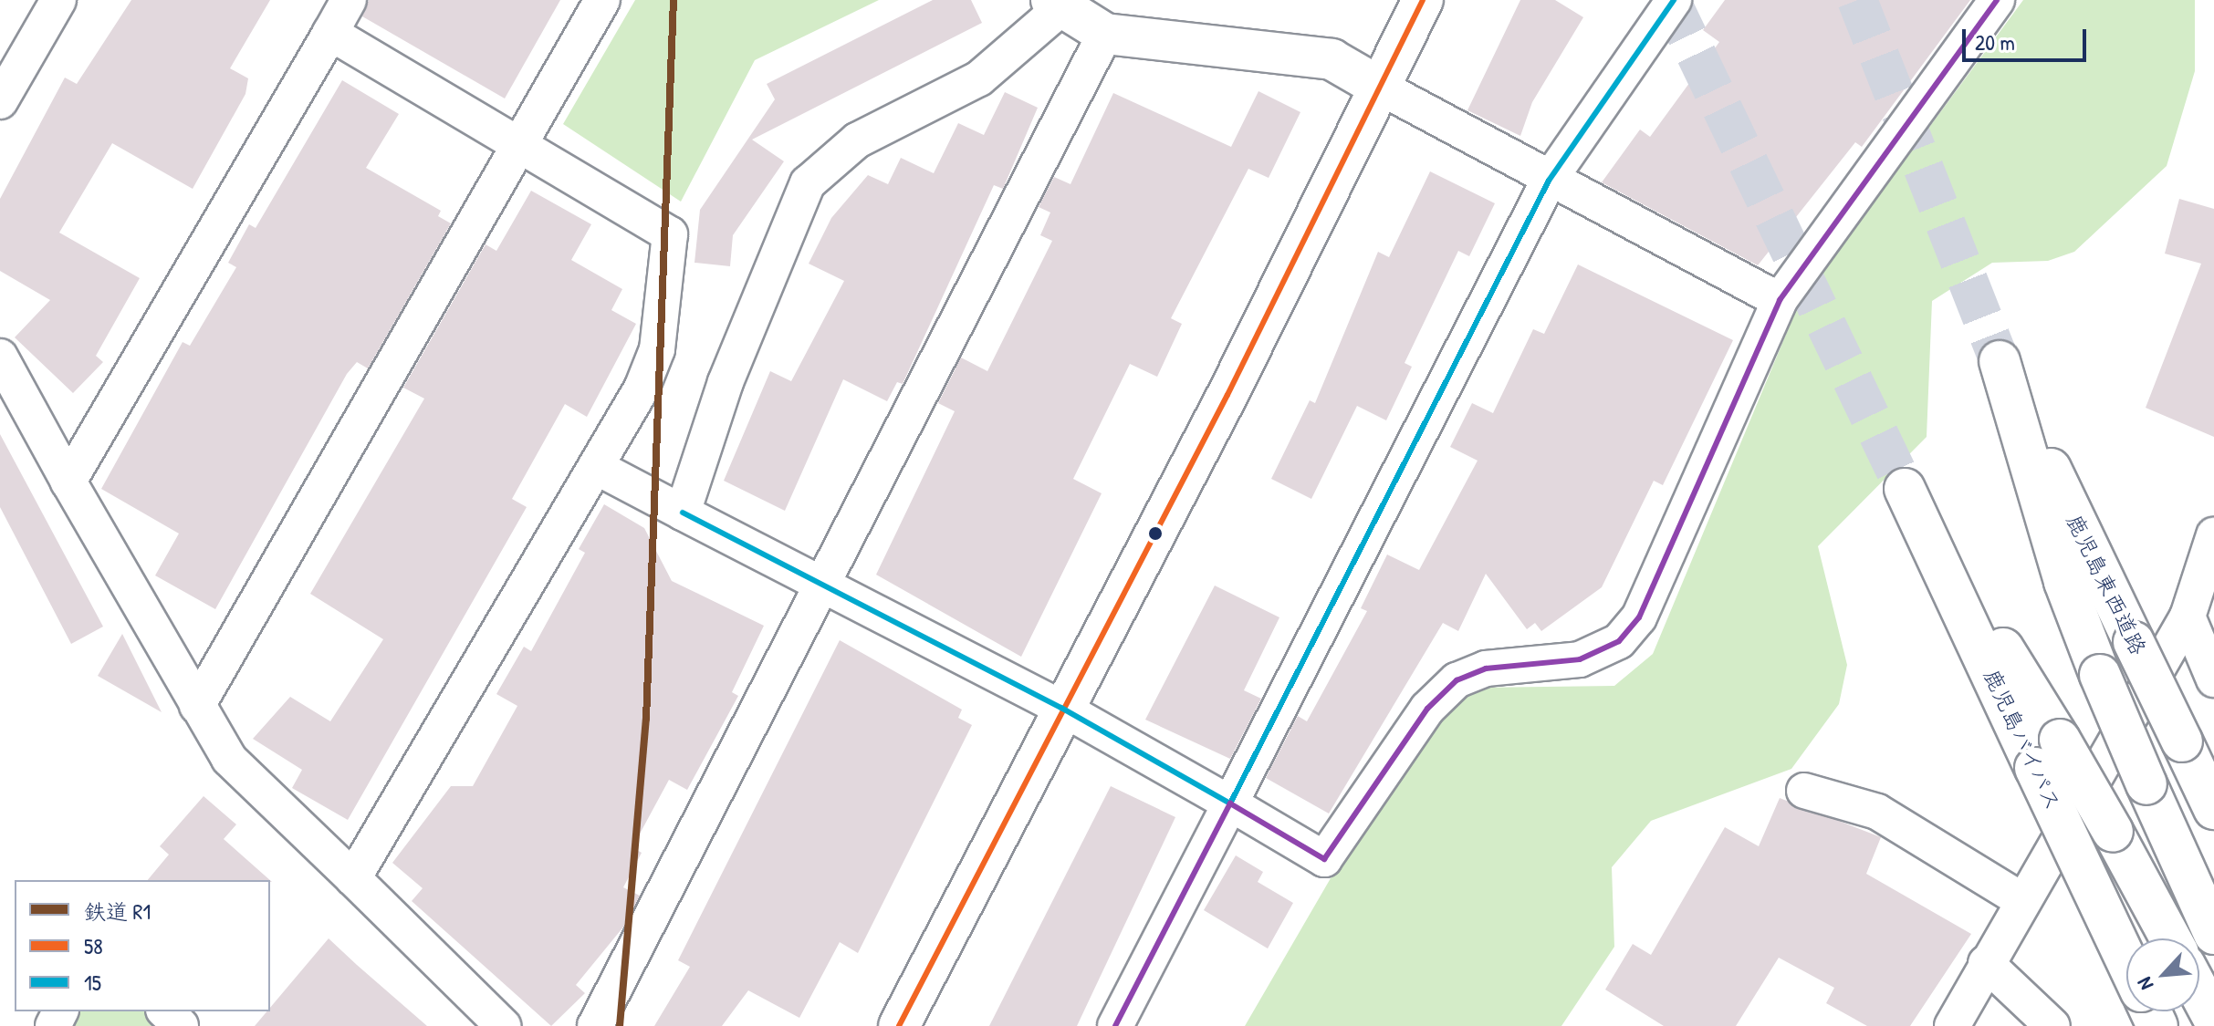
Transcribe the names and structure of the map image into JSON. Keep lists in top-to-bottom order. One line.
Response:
{"streets":{"main road":["鹿児島東西道路","鹿児島バイパス"]},"lines":["rail line R1","transit line 58","transit line 15"],"legend":["鉄道 R1","58","15"],"scale_bar":"20 m","north":"bottom left"}
